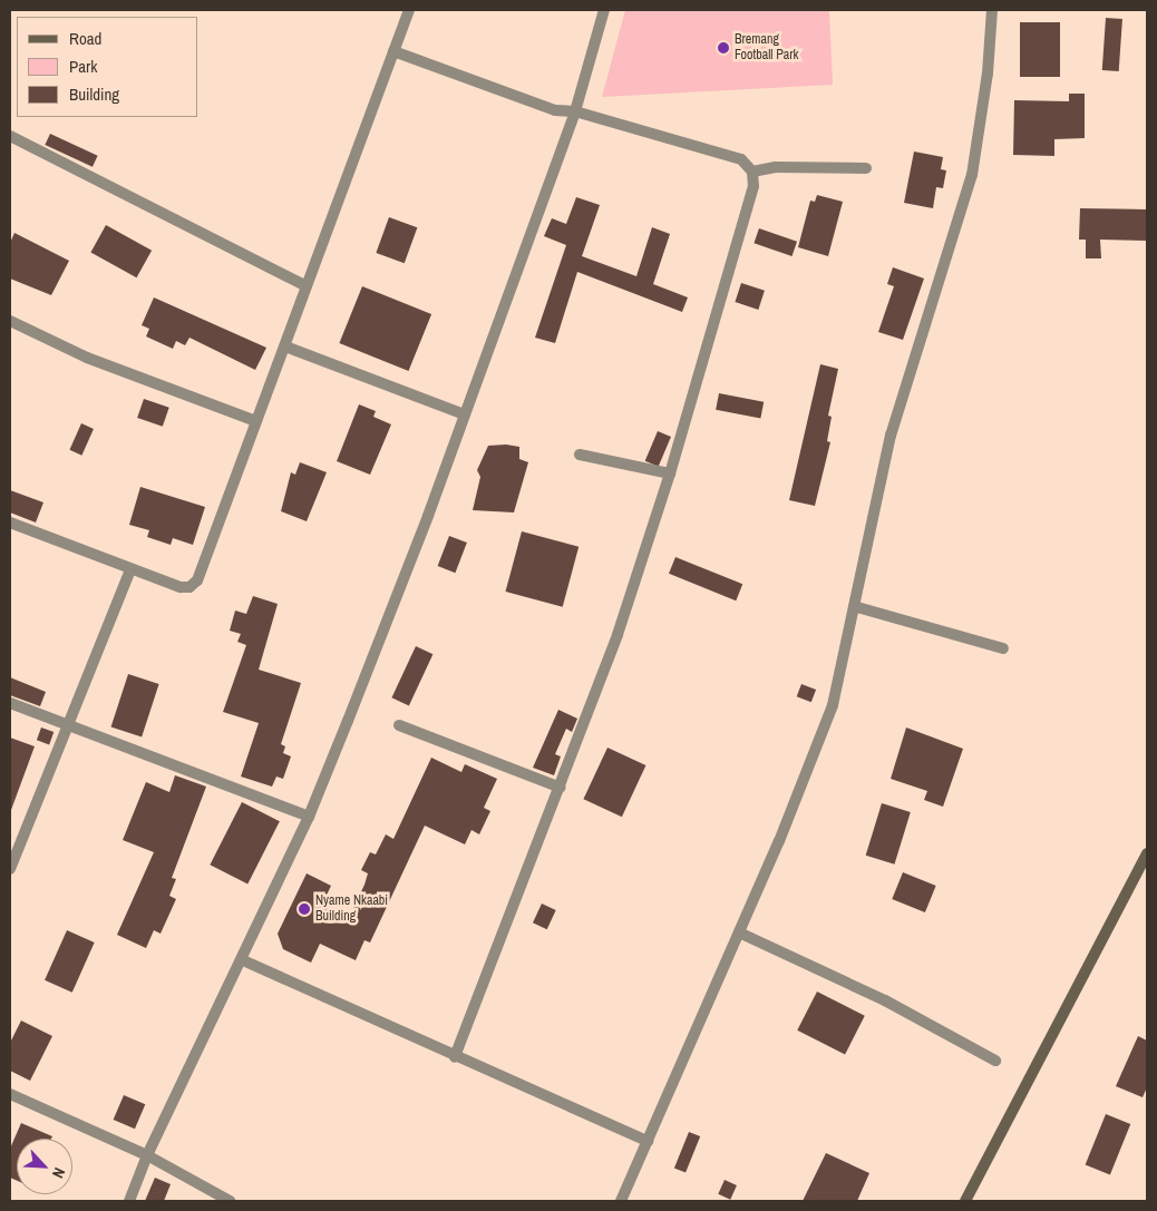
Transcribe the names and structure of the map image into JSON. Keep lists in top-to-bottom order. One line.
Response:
{"places":["Bremang Football Park","Nyame Nkaabi Building"],"legend":["Road","Park","Building"],"north":"bottom right"}
